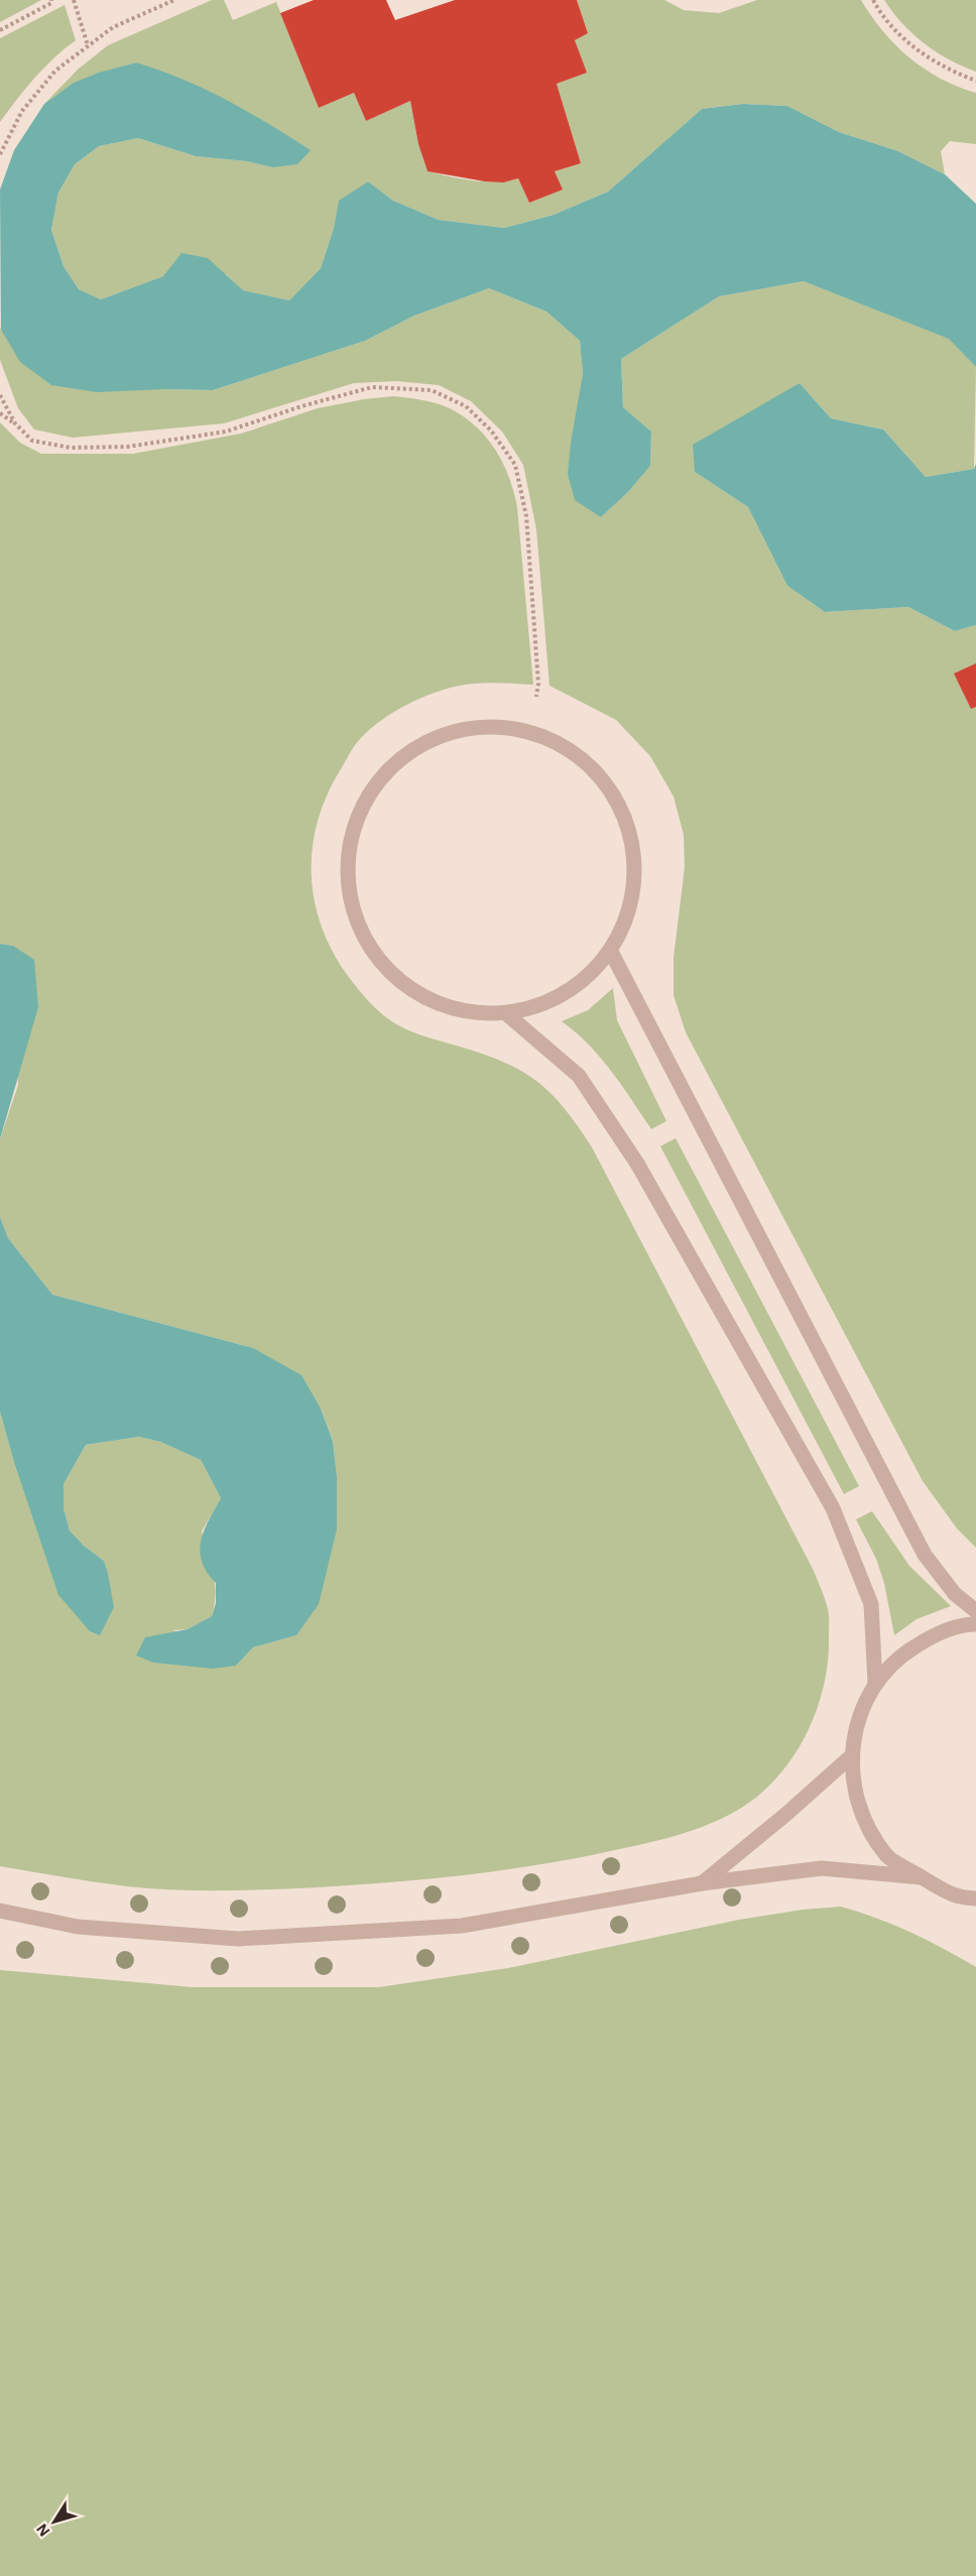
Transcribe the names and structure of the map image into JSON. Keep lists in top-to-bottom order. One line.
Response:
{"north":"bottom left"}
